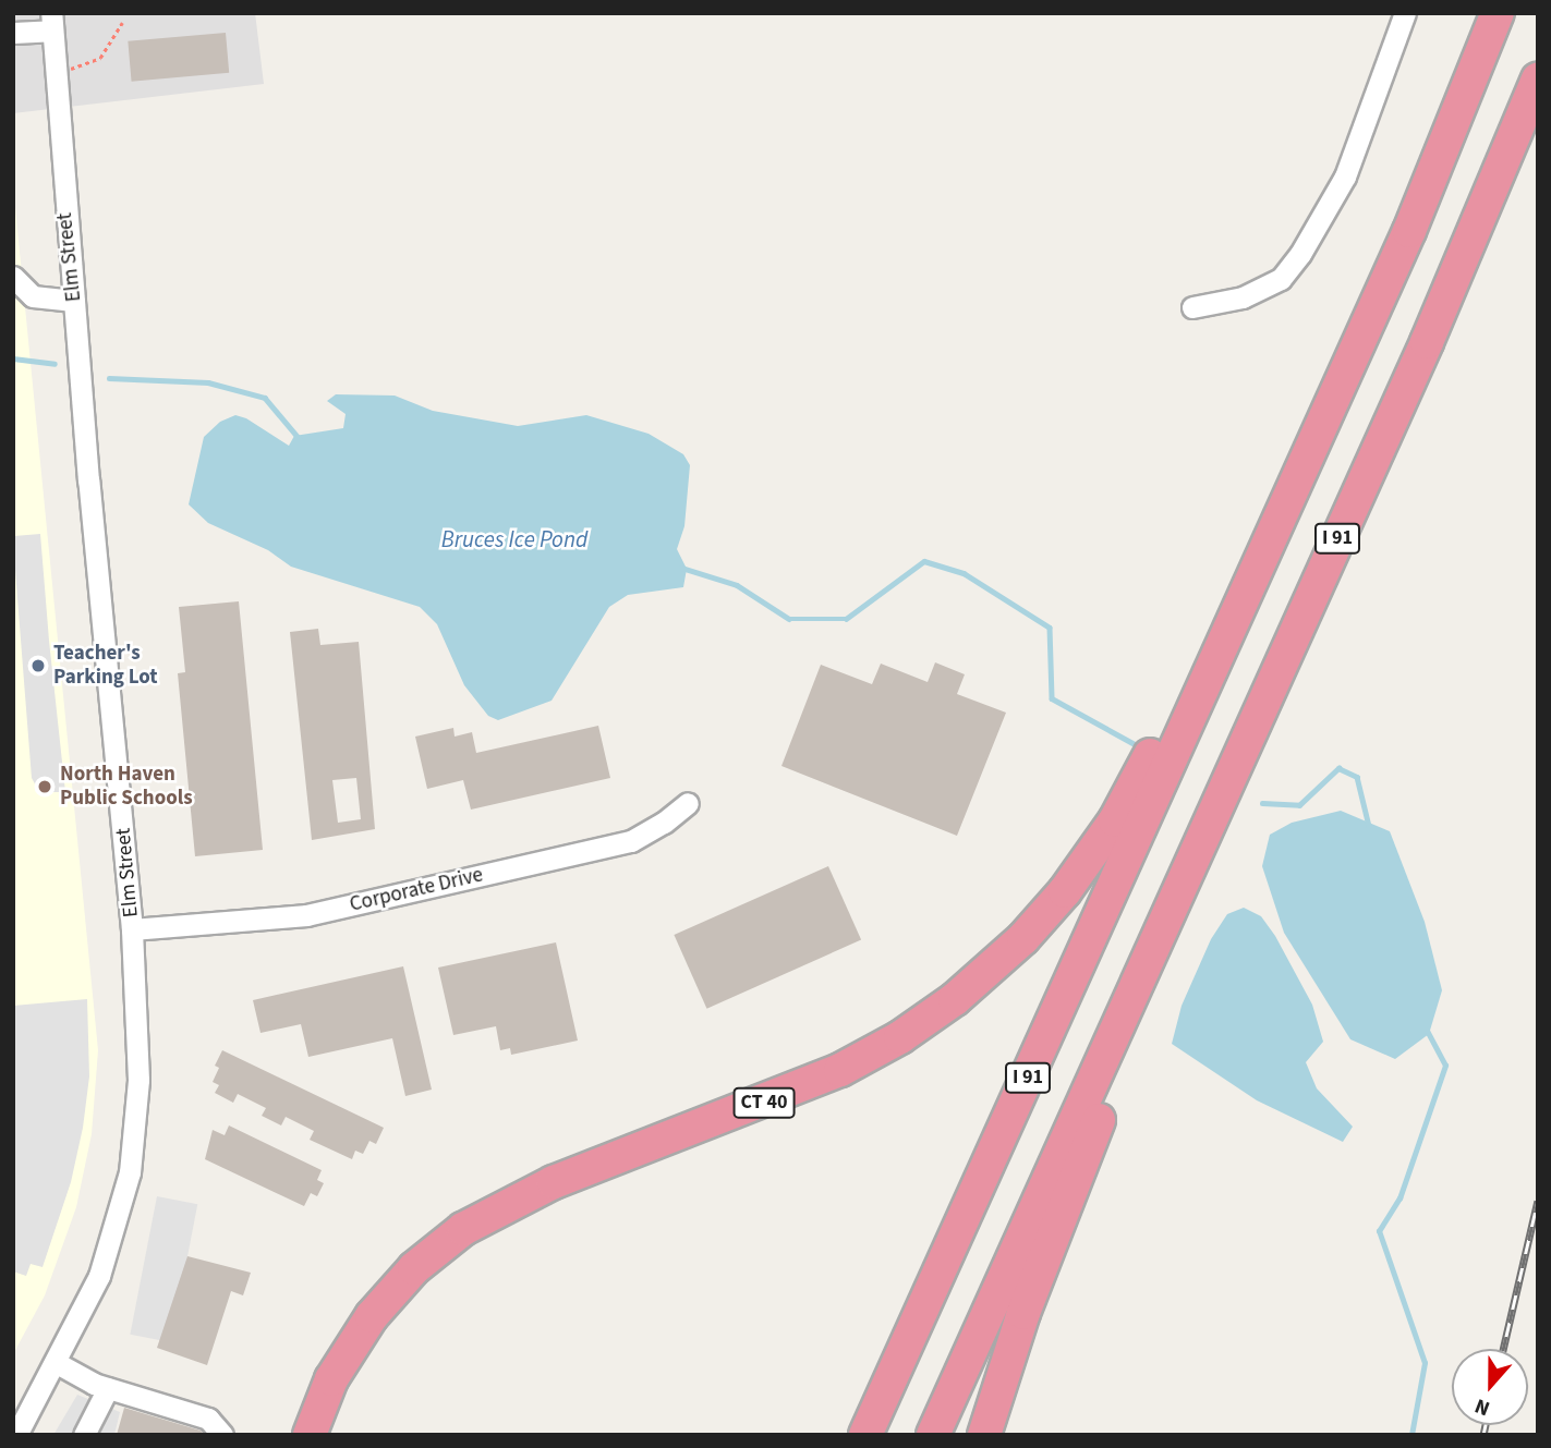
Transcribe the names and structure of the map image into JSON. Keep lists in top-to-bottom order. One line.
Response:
{"streets":{"highway":["I 91","CT 40"],"street":["Elm Street","Corporate Drive"]},"crossings":[["Elm Street","Corporate Drive"],["I 91","CT 40"]],"water":["Bruces Ice Pond"],"places":["Teacher's Parking Lot","North Haven Public Schools"],"north":"bottom"}
